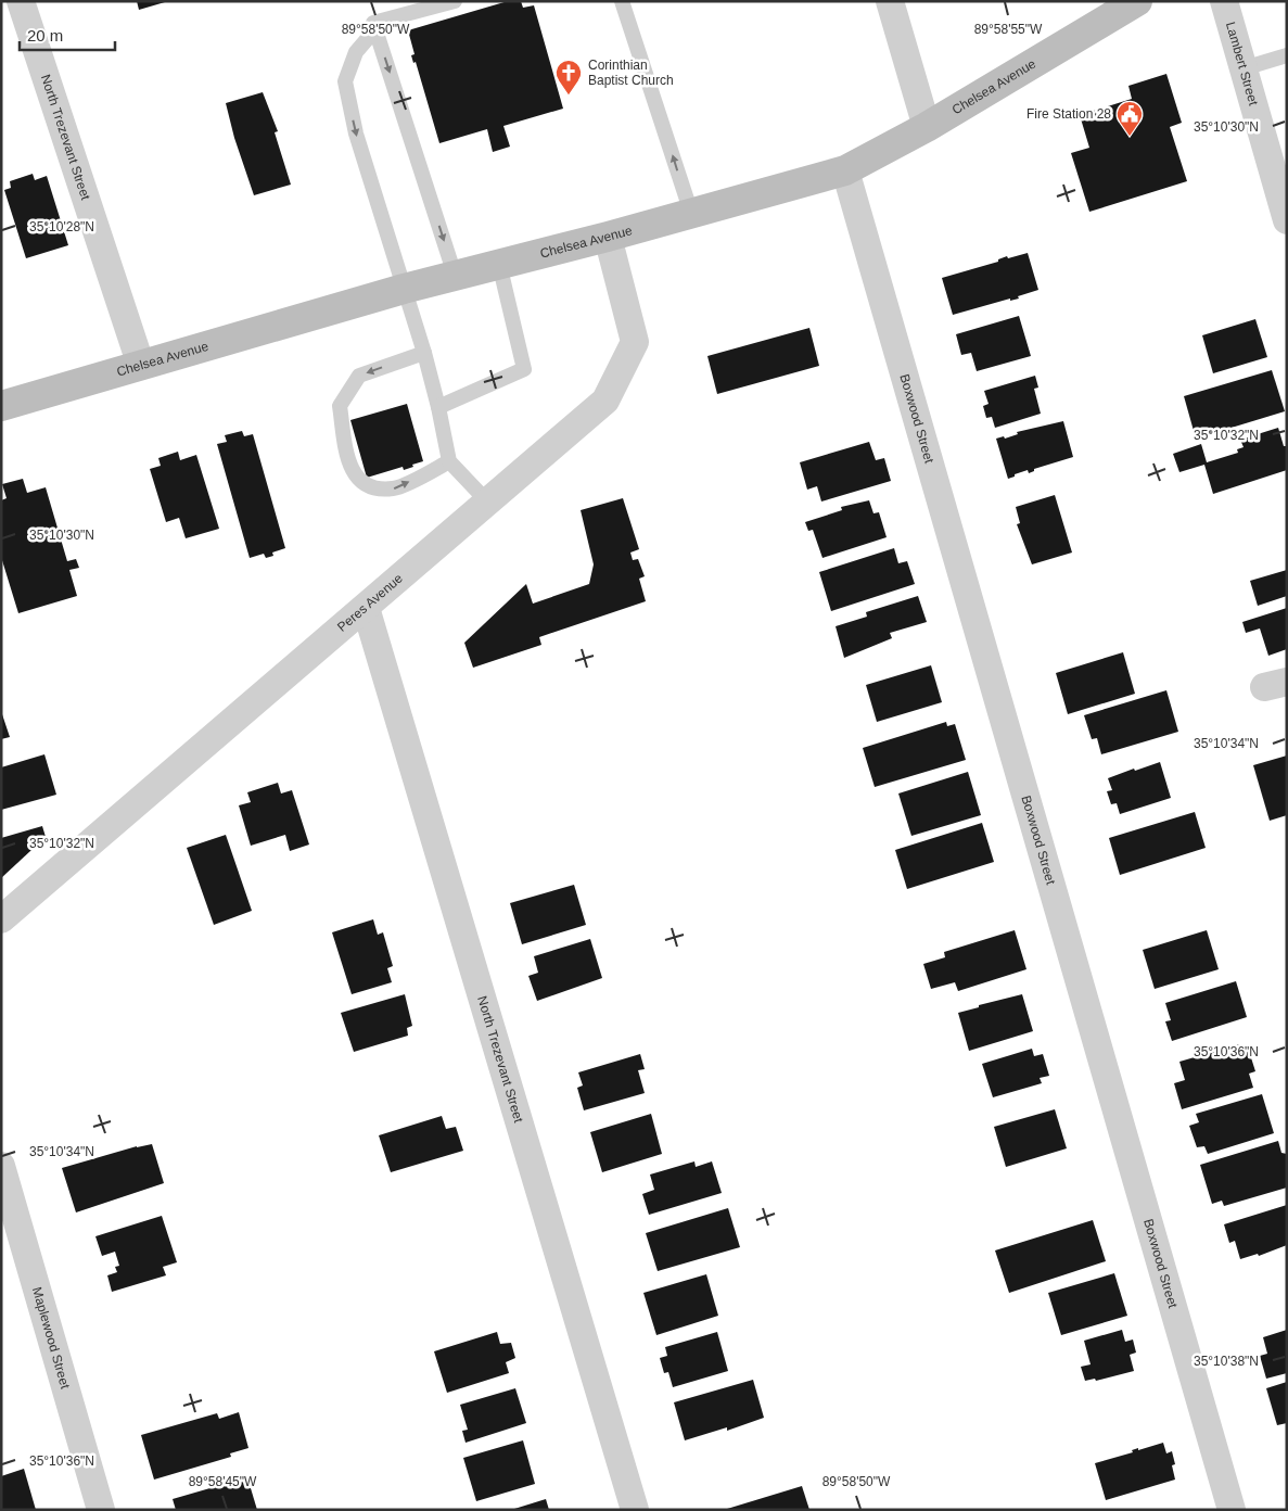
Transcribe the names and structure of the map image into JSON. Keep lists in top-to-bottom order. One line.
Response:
{"streets":{"main road":["Chelsea Avenue"],"street":["Lambert Street","North Trezevant Street","Boxwood Street","Peres Avenue","Maplewood Street"]},"crossings":[["Chelsea Avenue","North Trezevant Street"],["Chelsea Avenue","Boxwood Street"],["Chelsea Avenue","Peres Avenue"],["North Trezevant Street","Peres Avenue"]],"places":{"church":["Corinthian Baptist Church"],"public building":["Fire Station 28"]},"scale_bar":"20 m","coordinates":["89°58'50\"W","89°58'55\"W","35°10'30\"N","35°10'28\"N","35°10'32\"N","35°10'34\"N","35°10'36\"N","35°10'38\"N","89°58'45\"W"]}
